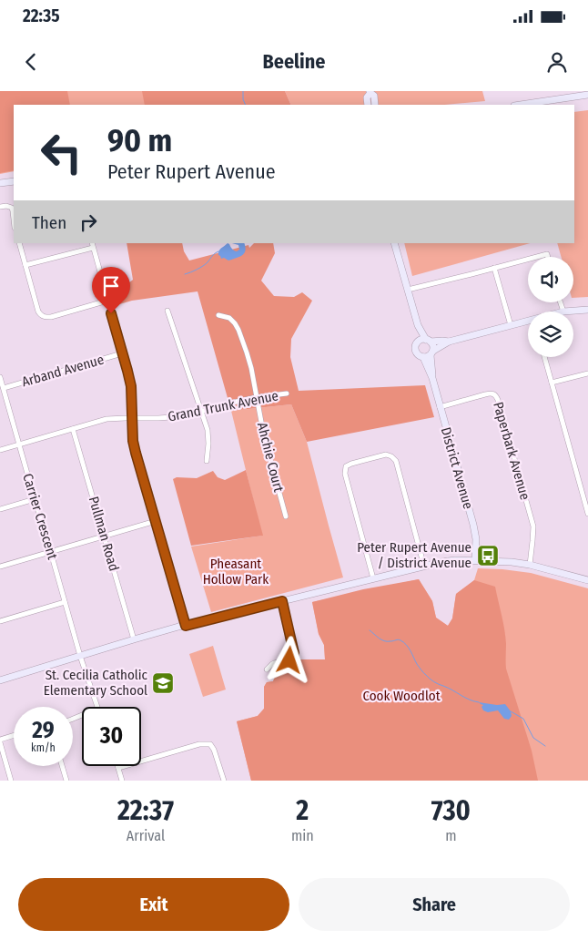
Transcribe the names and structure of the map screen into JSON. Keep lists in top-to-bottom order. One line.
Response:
{"streets":{"street":["Arband Avenue","Grand Trunk Avenue","Paperbark Avenue","Ahchie Court","District Avenue","Carrier Crescent","Pullman Road"]},"crossings":[["Arband Avenue","Carrier Crescent"],["Grand Trunk Avenue","Ahchie Court"],["Grand Trunk Avenue","Carrier Crescent"],["Grand Trunk Avenue","Pullman Road"],["Paperbark Avenue","District Avenue"]],"parks":["Pheasant Hollow Park","Cook Woodlot"],"places":{"bus stop":["Peter Rupert Avenue / District Avenue"],"school or university":["St. Cecilia Catholic Elementary School"]},"page":{"status":"22:35","header":"Beeline","turn":["90 m","Peter Rupert Avenue"],"then":"Then","speed":"29 km/h","limit":"30","eta":["22:37","Arrival","2","min","730","m"],"buttons":["Exit","Share"]}}
